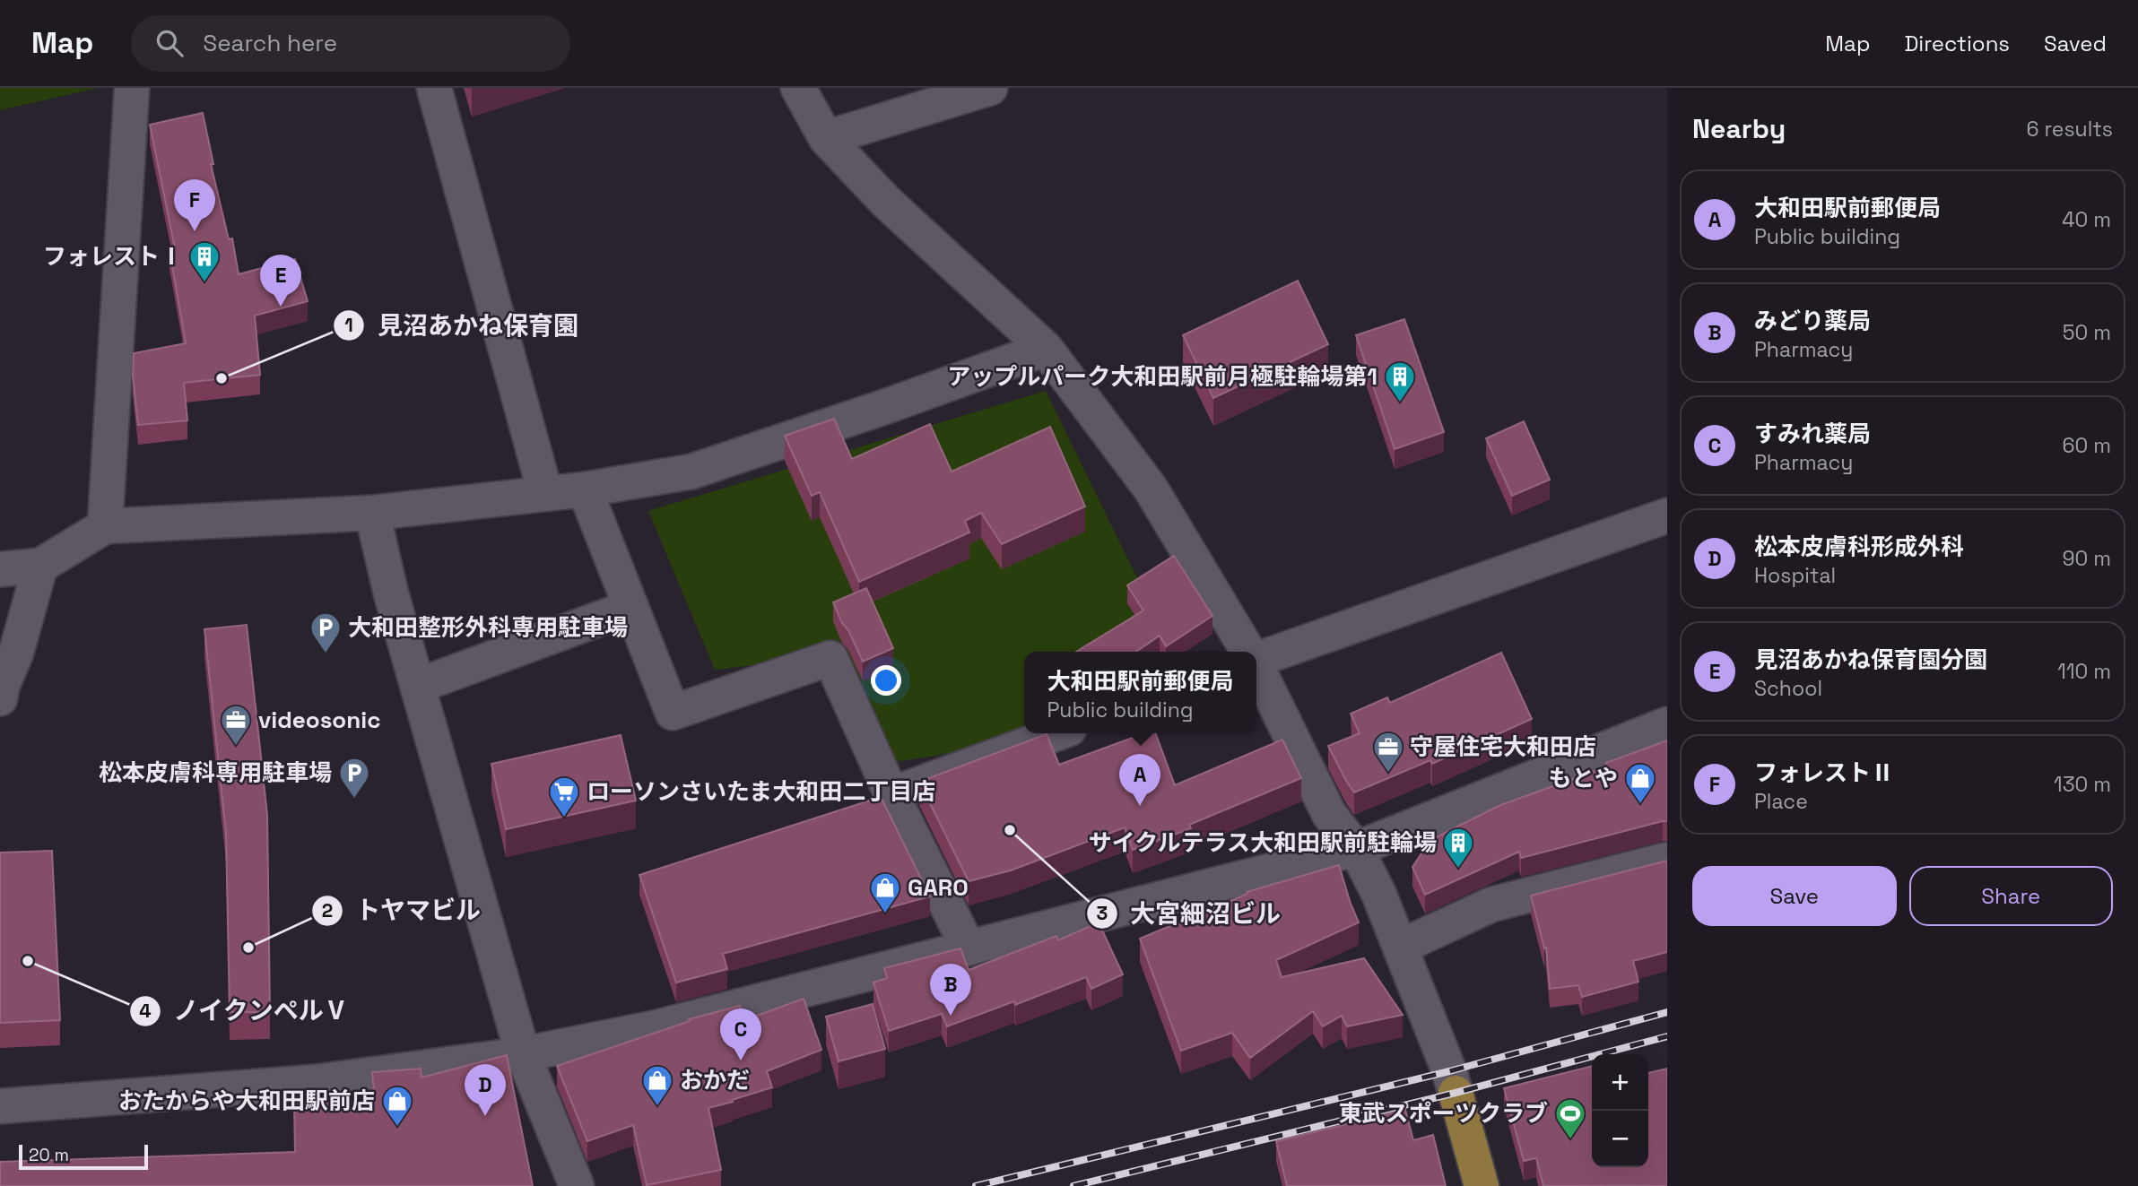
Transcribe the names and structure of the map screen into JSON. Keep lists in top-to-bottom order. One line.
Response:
{"places":{"building":["フォレストⅠ","アップルパーク大和田駅前月極駐輪場第1","サイクルテラス大和田駅前駐輪場"],"other":["見沼あかね保育園","大宮細沼ビル","トヤマビル","ノイクンペルⅤ"],"parking":["大和田整形外科専用駐車場","松本皮膚科専用駐車場"],"office":["videosonic","守屋住宅大和田店"],"shop":["もとや","GARO","おかだ","おたからや大和田駅前店"],"supermarket":["ローソンさいたま大和田二丁目店"],"sports":["東武スポーツクラブ"]},"scale_bar":"20 m","page":{"header":"Map","search":"Search here","nav":["Map","Directions","Saved"],"heading":["Nearby","6 results"],"list":[{"mark":"A","name":"大和田駅前郵便局","note":"Public building","value":"40 m"},{"mark":"B","name":"みどり薬局","note":"Pharmacy","value":"50 m"},{"mark":"C","name":"すみれ薬局","note":"Pharmacy","value":"60 m"},{"mark":"D","name":"松本皮膚科形成外科","note":"Hospital","value":"90 m"},{"mark":"E","name":"見沼あかね保育園分園","note":"School","value":"110 m"},{"mark":"F","name":"フォレストⅡ","note":"Place","value":"130 m"}],"pins":["F","E","A","B","C","D"],"popup":["大和田駅前郵便局","Public building"],"buttons":["Save","Share"],"map_buttons":["+","−"],"scale":"20 m"}}
